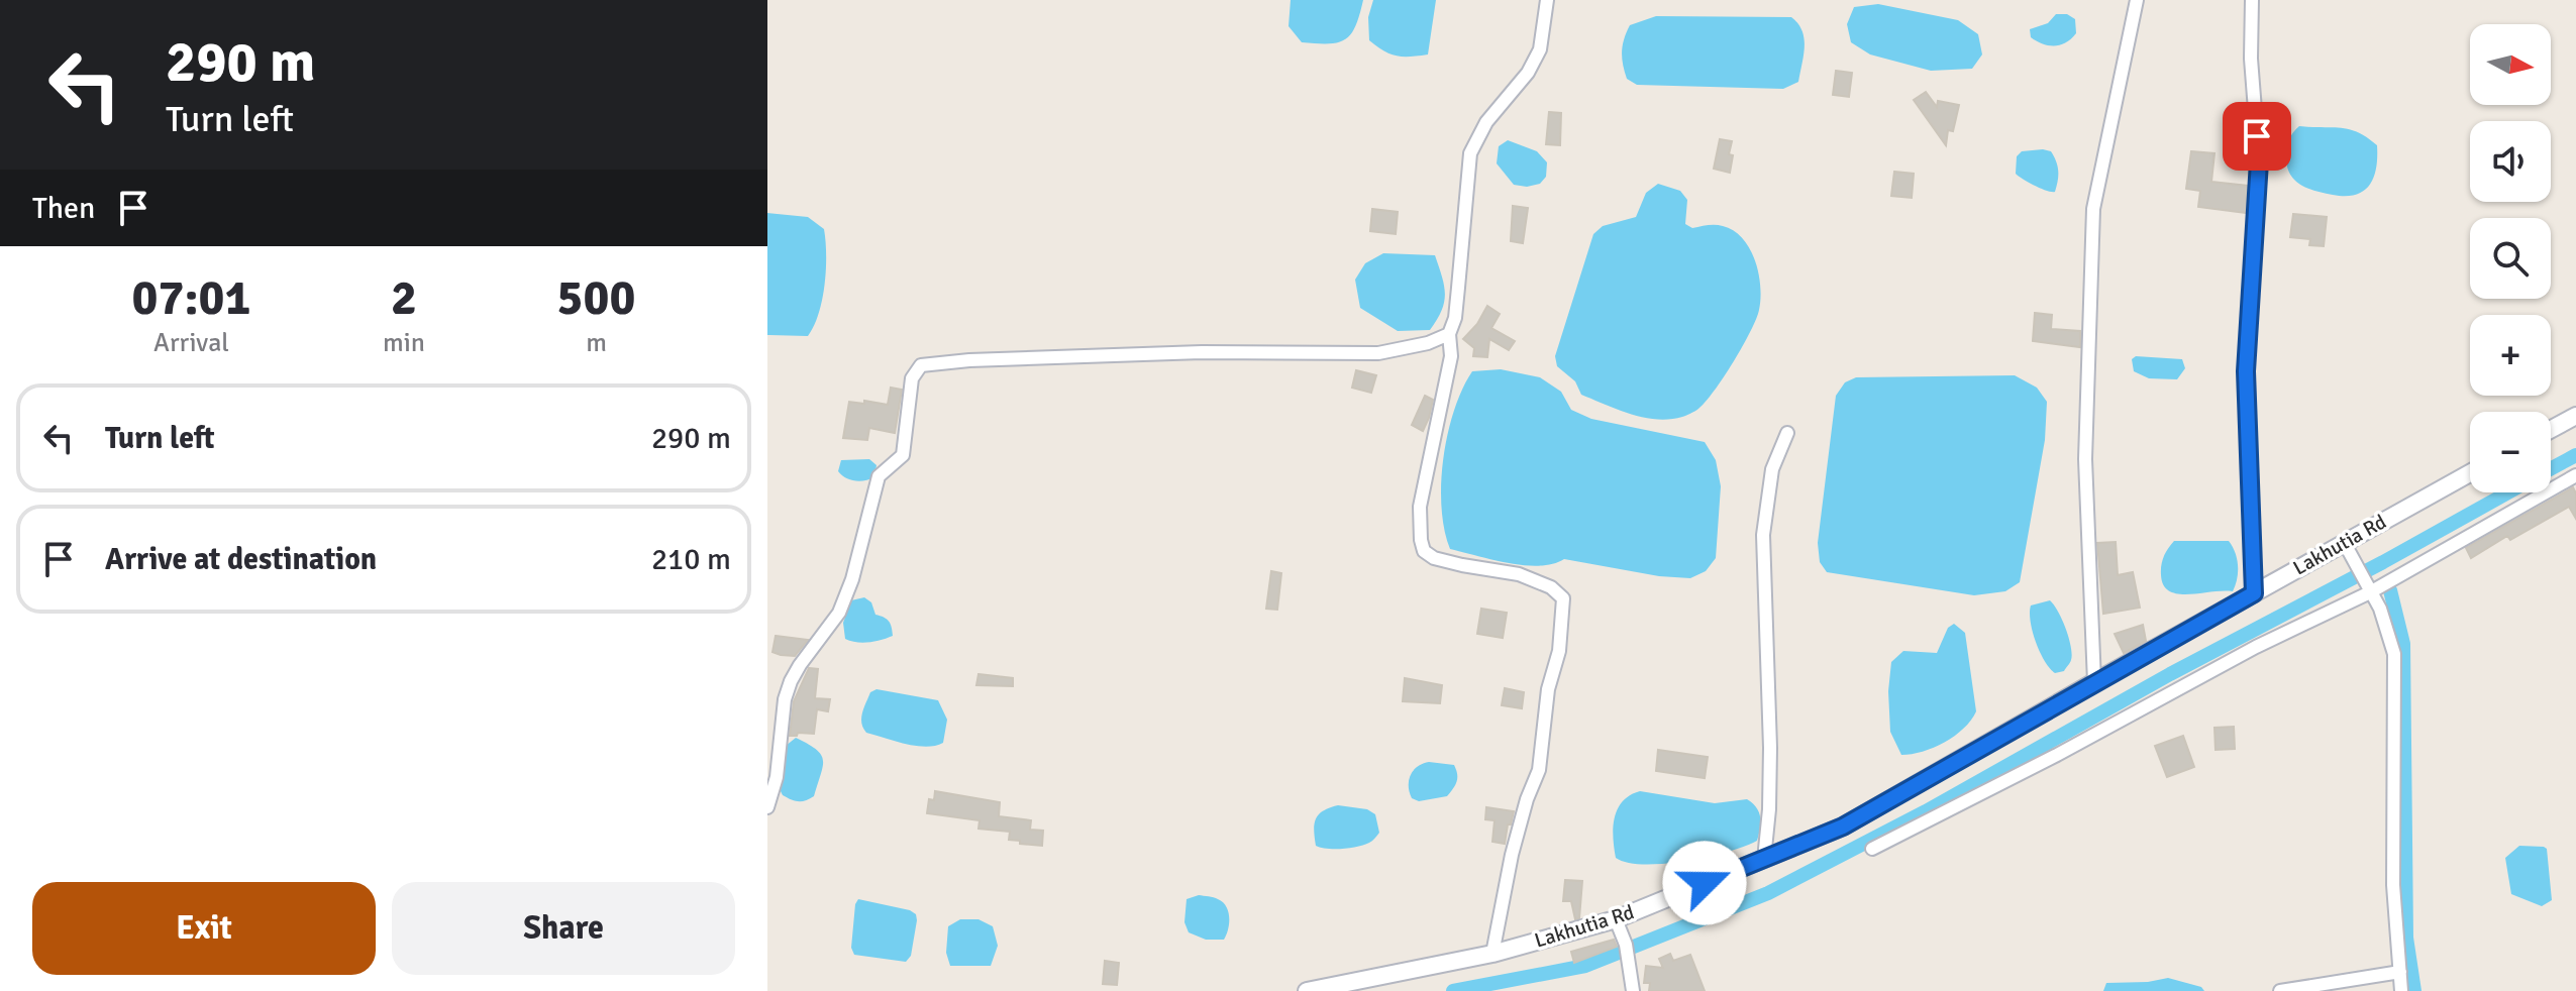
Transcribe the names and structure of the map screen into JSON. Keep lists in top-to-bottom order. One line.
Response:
{"streets":{"street":["Lakhutia Rd"]},"north":"right","page":{"turn":["290 m","Turn left"],"map_buttons":["+","−"],"then":"Then","eta":["07:01","Arrival","2","min","500","m"],"list":[{"name":"Turn left","value":"290 m"},{"name":"Arrive at destination","value":"210 m"}],"buttons":["Exit","Share"]}}
